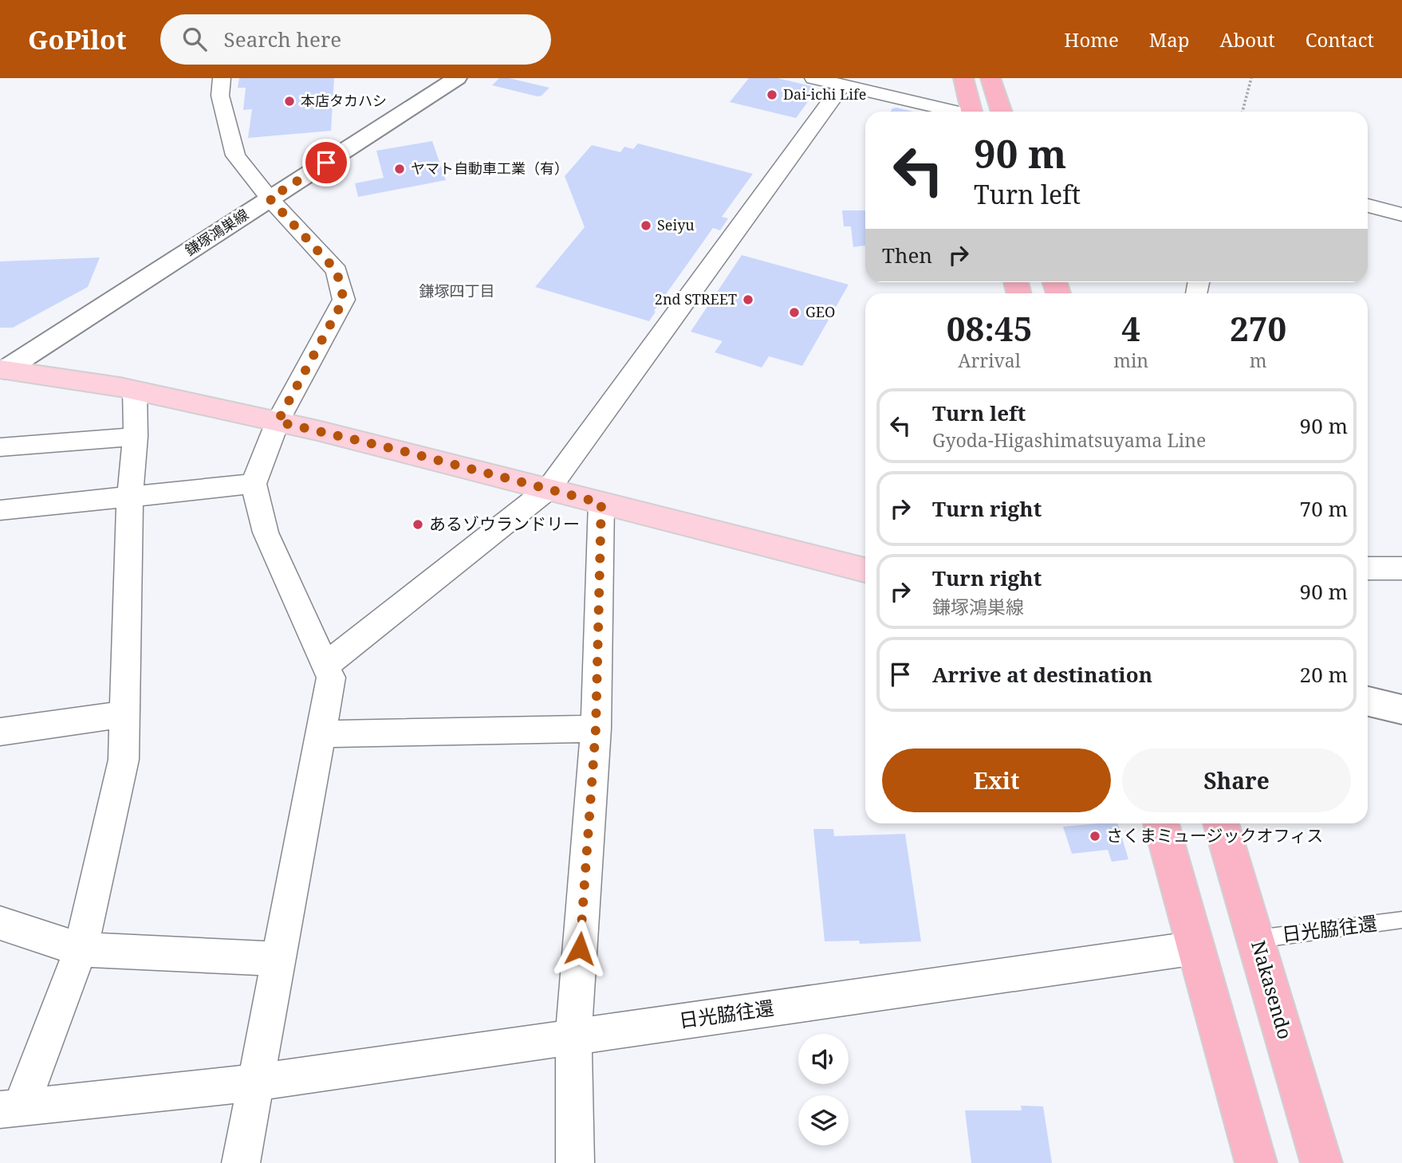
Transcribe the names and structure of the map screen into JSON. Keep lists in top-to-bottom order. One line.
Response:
{"streets":{"highway":["Nakasendo"],"main road":["鎌塚鴻巣線"],"street":["日光脇往還"]},"crossings":[["日光脇往還","Nakasendo"]],"districts":["鎌塚四丁目"],"places":["Dai-ichi Life","本店タカハシ","ヤマト自動車工業（有）","Seiyu","2nd STREET","GEO","あるゾウランドリー","さくまミュージックオフィス"],"page":{"header":"GoPilot","search":"Search here","nav":["Home","Map","About","Contact"],"turn":["90 m","Turn left"],"then":"Then","eta":["08:45","Arrival","4","min","270","m"],"list":[{"name":"Turn left","note":"Gyoda-Higashimatsuyama Line","value":"90 m"},{"name":"Turn right","value":"70 m"},{"name":"Turn right","note":"鎌塚鴻巣線","value":"90 m"},{"name":"Arrive at destination","value":"20 m"}],"buttons":["Exit","Share"]}}
